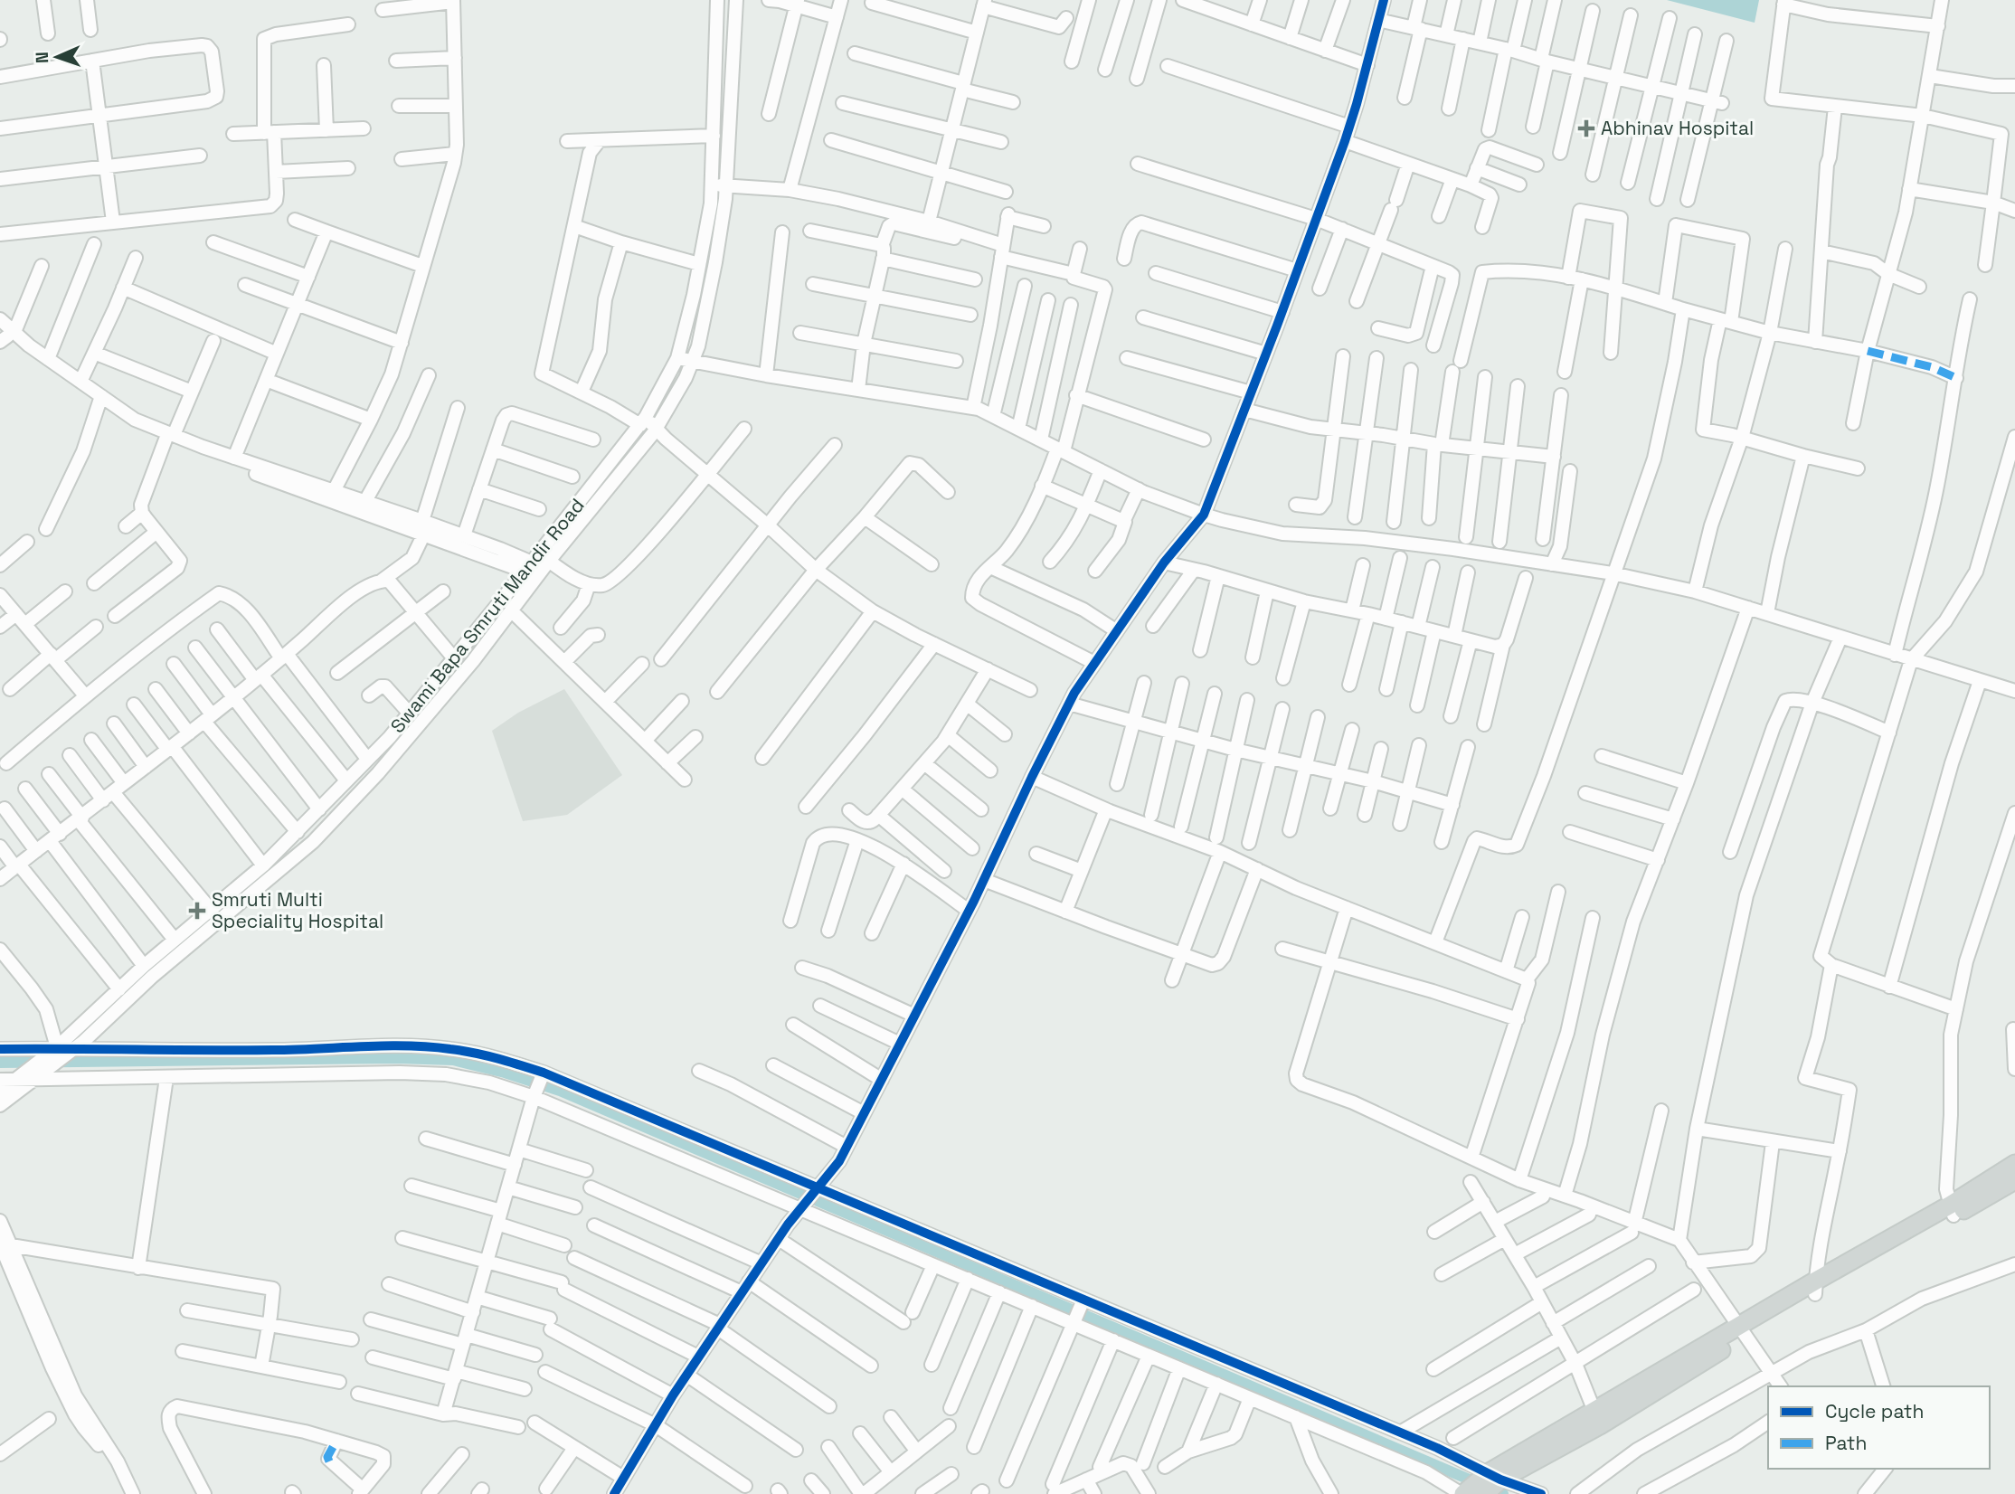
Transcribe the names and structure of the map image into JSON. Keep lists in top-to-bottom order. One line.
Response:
{"streets":{"street":["Swami Bapa Smruti Mandir Road"]},"places":{"health":["Abhinav Hospital","Smruti Multi Speciality Hospital"]},"legend":["Cycle path","Path"],"north":"left"}
